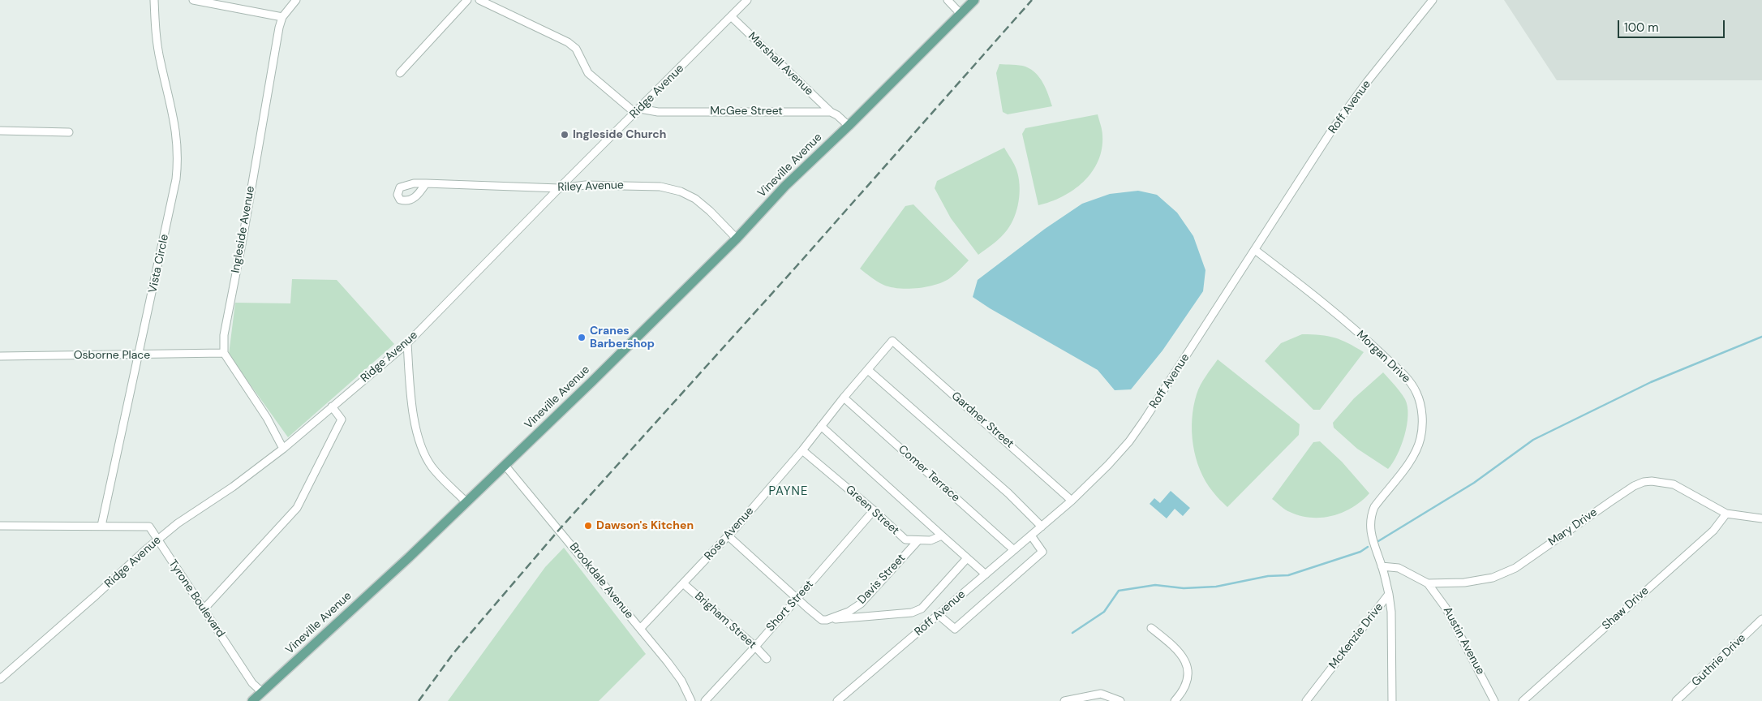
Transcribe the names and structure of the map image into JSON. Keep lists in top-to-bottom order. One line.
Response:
{"streets":{"main road":["Vineville Avenue"],"street":["Marshall Avenue","Ridge Avenue","Roff Avenue","McGee Street","Riley Avenue","Ingleside Avenue","Vista Circle","Osborne Place","Morgan Drive","Gardner Street","Comer Terrace","Green Street","Mary Drive","Rose Avenue","Davis Street","Brookdale Avenue","Tyrone Boulevard","Short Street","Shaw Drive","Brigham Street","McKenzie Drive","Austin Avenue","Guthrie Drive"]},"crossings":[["Marshall Avenue","Ridge Avenue"],["Marshall Avenue","McGee Street"],["Ridge Avenue","McGee Street"],["Ridge Avenue","Riley Avenue"],["Ridge Avenue","Tyrone Boulevard"],["Roff Avenue","Morgan Drive"],["Roff Avenue","Gardner Street"],["Roff Avenue","Comer Terrace"],["Vineville Avenue","Riley Avenue"],["Vineville Avenue","Brookdale Avenue"],["Vineville Avenue","Tyrone Boulevard"],["Ingleside Avenue","Osborne Place"],["Vista Circle","Osborne Place"],["Vista Circle","Tyrone Boulevard"],["Morgan Drive","McKenzie Drive"],["Gardner Street","Rose Avenue"],["Comer Terrace","Rose Avenue"],["Green Street","Rose Avenue"],["Green Street","Davis Street"],["Green Street","Short Street"],["Mary Drive","Shaw Drive"],["Mary Drive","Austin Avenue"],["Rose Avenue","Brookdale Avenue"],["Rose Avenue","Brigham Street"],["Short Street","Brigham Street"]],"districts":["PAYNE"],"places":["Ingleside Church","Cranes Barbershop","Dawson's Kitchen"],"scale_bar":"100 m"}
